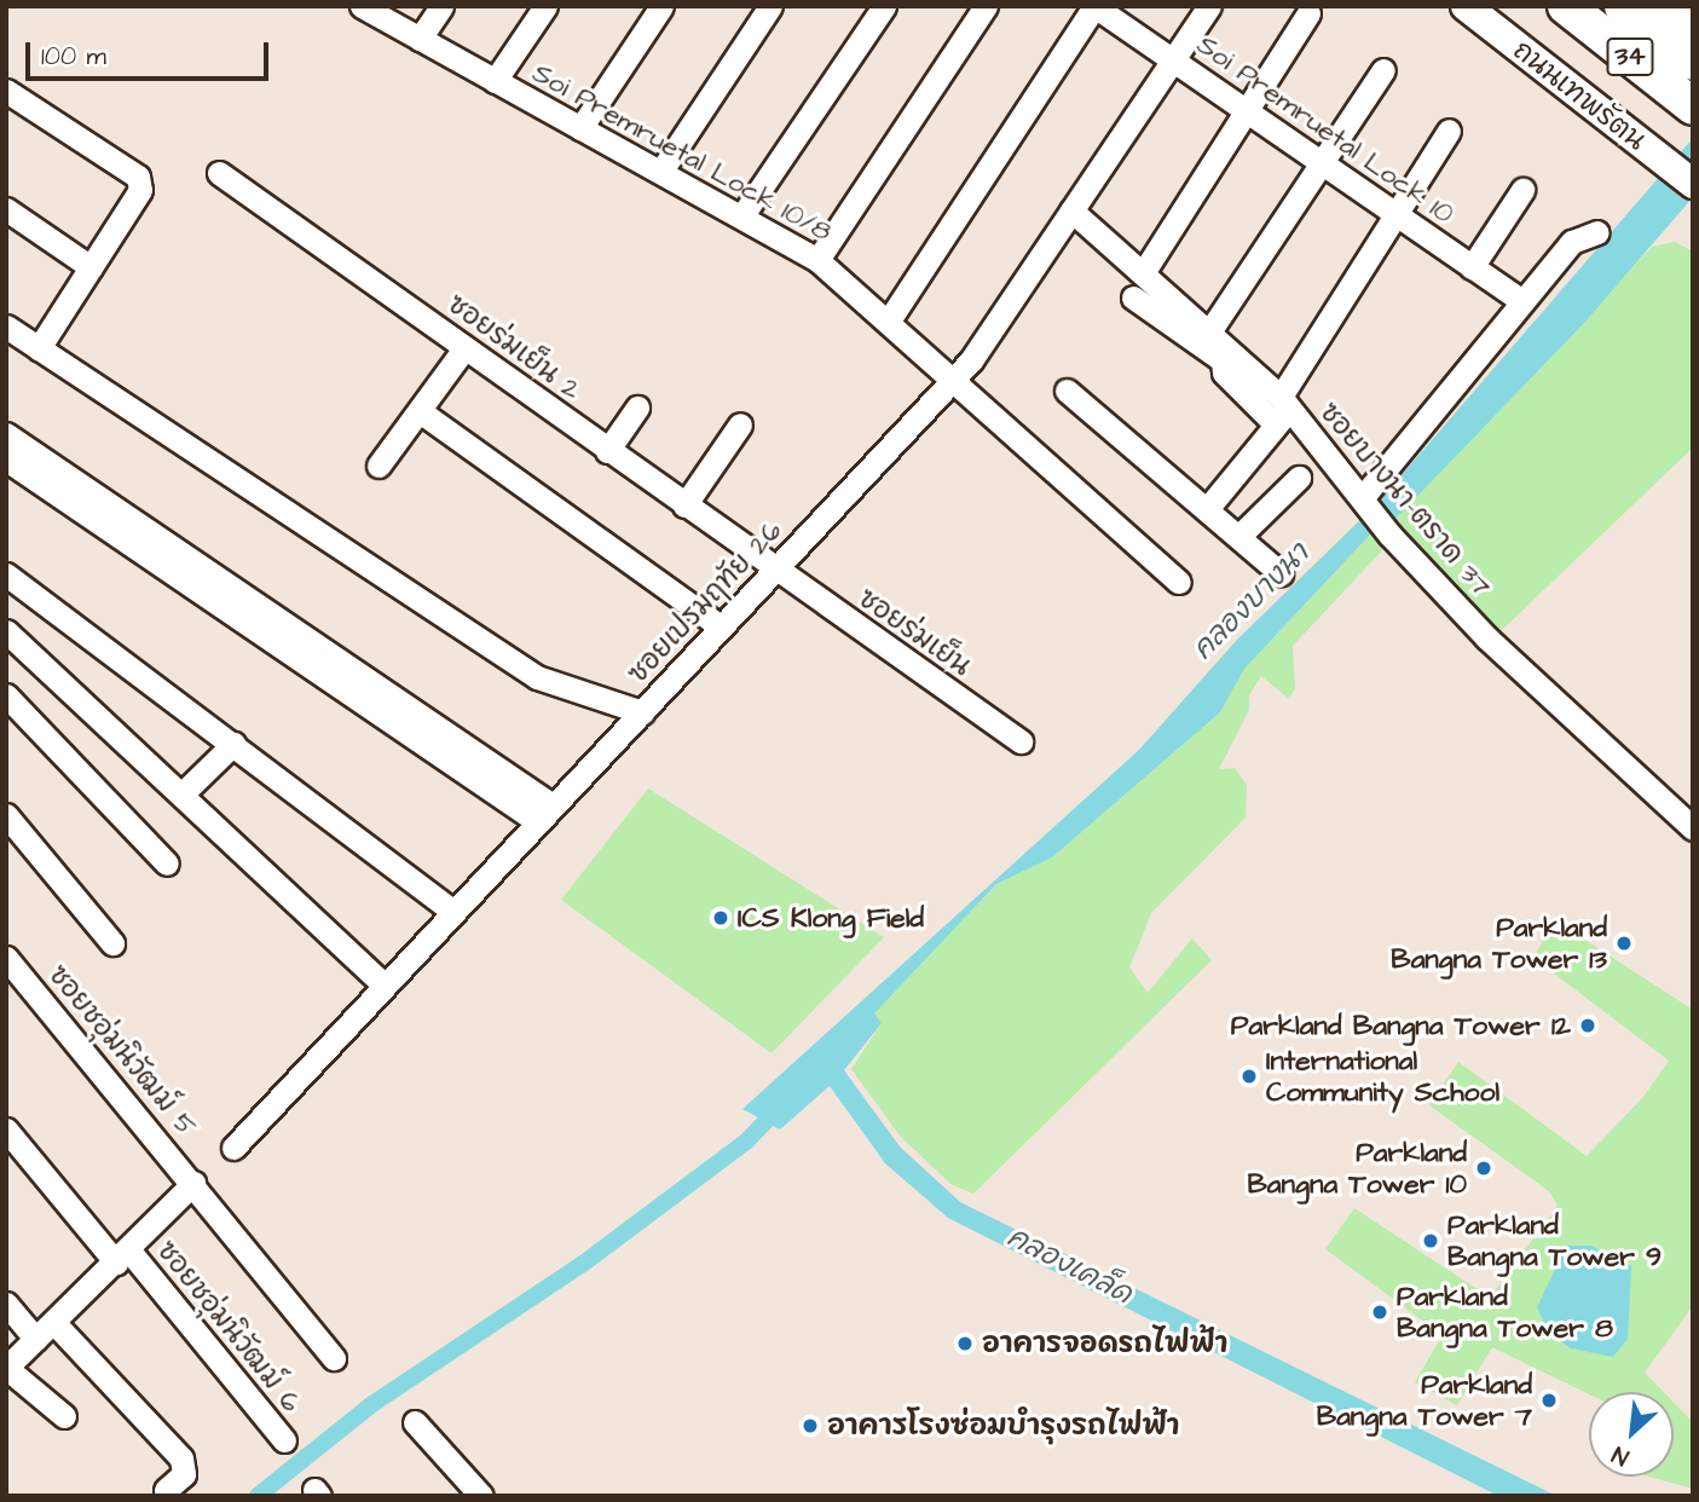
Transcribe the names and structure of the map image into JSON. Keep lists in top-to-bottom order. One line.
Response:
{"streets":{"highway":["34"],"main road":["ถนนเทพรัตน"],"street":["Soi Premruetal Lock 10","Soi Premruetal Lock 10/8","ซอยร่มเย็น 2","ซอยบางนา-ตราด 37","ซอยเปรมฤทัย 26","ซอยร่มเย็น","ซอยชอุ่มนิวัฒม์ 5","ซอยชอุ่มนิวัฒม์ 6"]},"crossings":[["Soi Premruetal Lock 10","ซอยเปรมฤทัย 26"],["Soi Premruetal Lock 10/8","ซอยเปรมฤทัย 26"],["ซอยร่มเย็น 2","ซอยเปรมฤทัย 26"],["ซอยร่มเย็น 2","ซอยร่มเย็น"],["ซอยบางนา-ตราด 37","ซอยเปรมฤทัย 26"],["ซอยเปรมฤทัย 26","ซอยร่มเย็น"]],"water":["คลองบางนา","คลองเคล็ด"],"places":["ICS Klong Field","Parkland Bangna Tower 13","Parkland Bangna Tower 12","International Community School","Parkland Bangna Tower 10","Parkland Bangna Tower 9","Parkland Bangna Tower 8","อาคารจอดรถไฟฟ้า","Parkland Bangna Tower 7","อาคารโรงซ่อมบำรุงรถไฟฟ้า"],"scale_bar":"100 m","north":"bottom left"}
